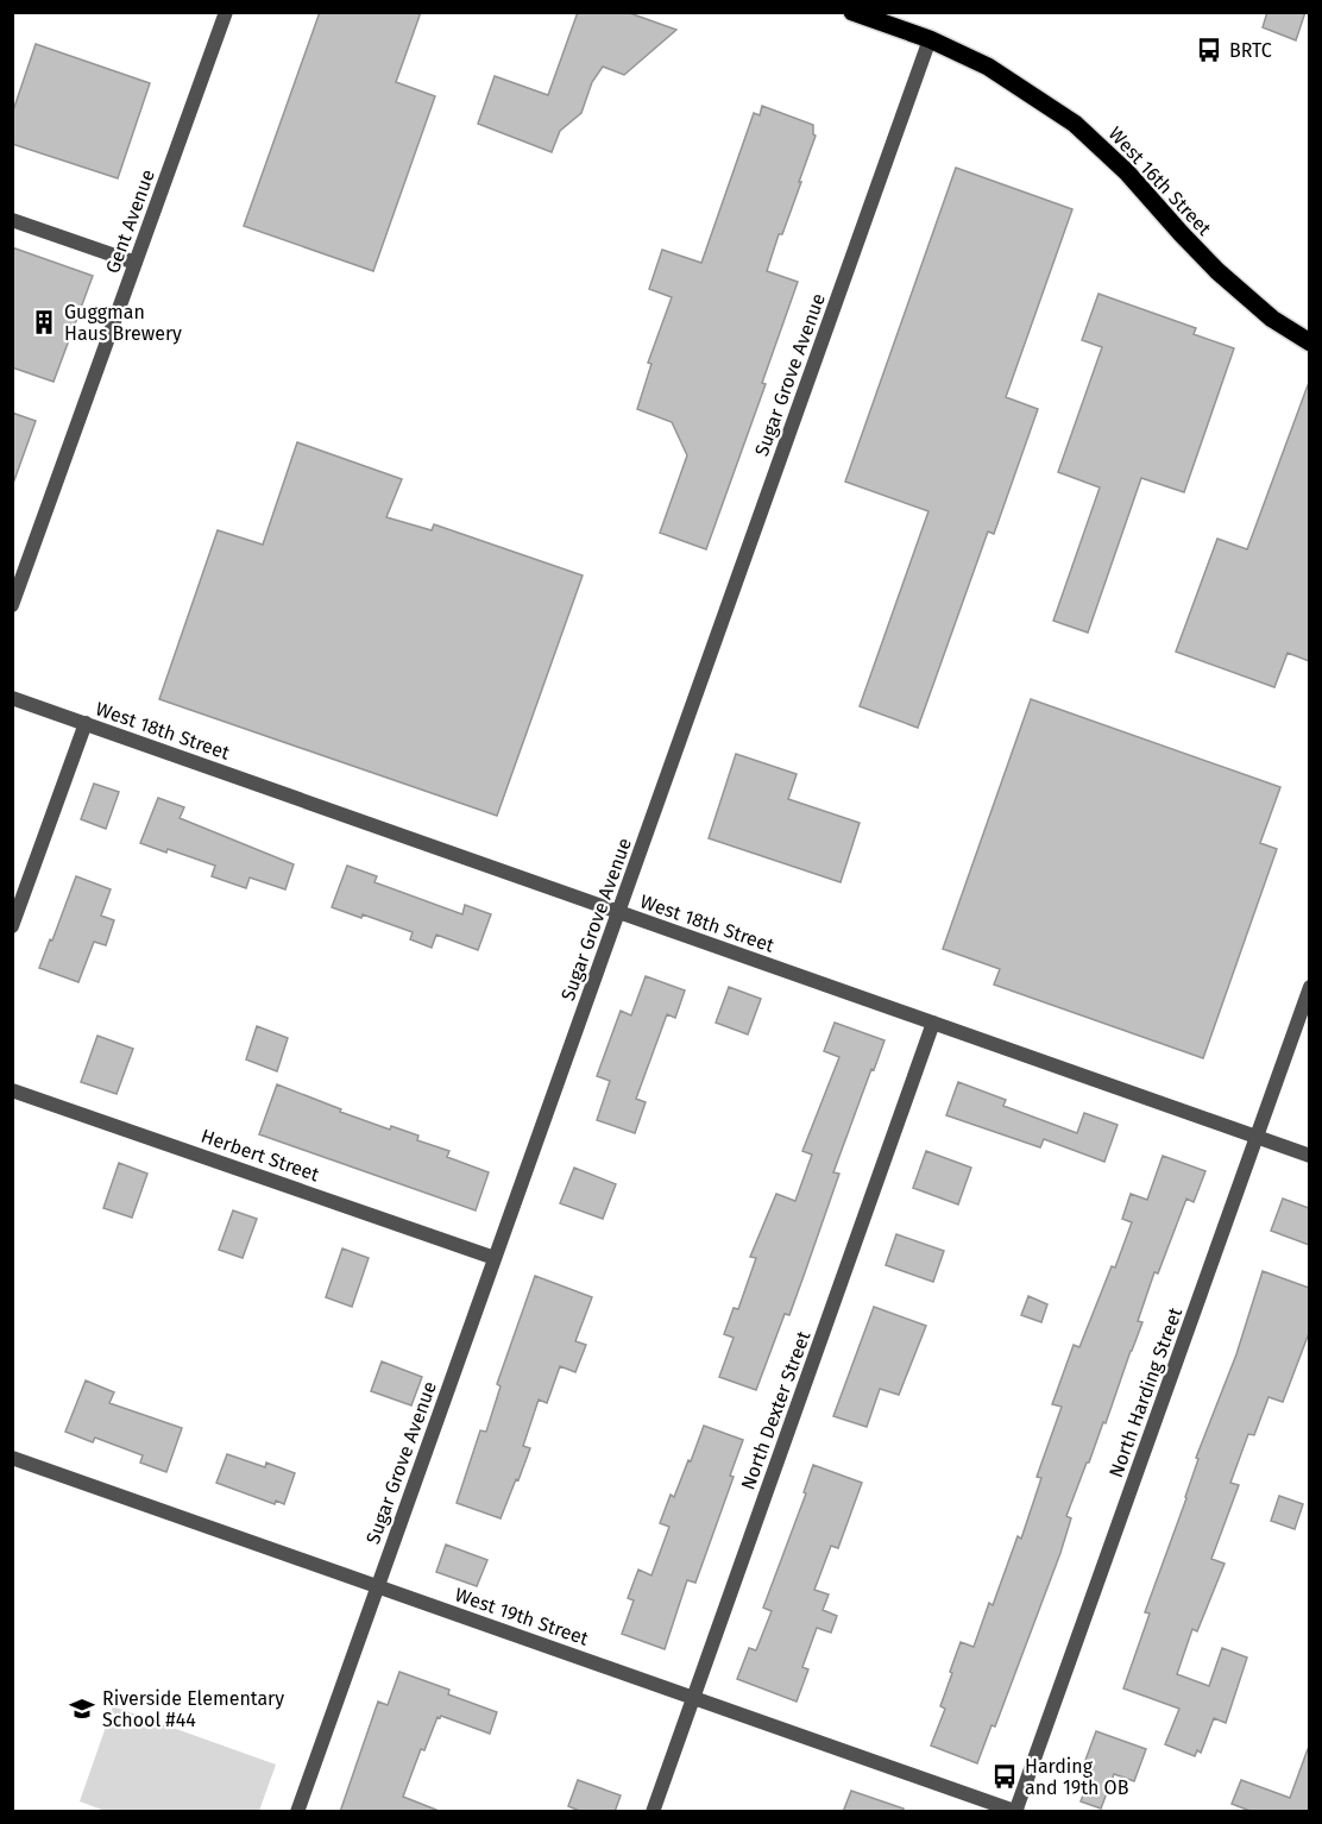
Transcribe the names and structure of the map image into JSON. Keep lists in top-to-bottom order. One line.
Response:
{"streets":{"main road":["West 16th Street"],"street":["Gent Avenue","Sugar Grove Avenue","West 18th Street","Herbert Street","North Harding Street","North Dexter Street","West 19th Street"]},"crossings":[["West 16th Street","Sugar Grove Avenue"],["Sugar Grove Avenue","West 18th Street"],["Sugar Grove Avenue","Herbert Street"],["Sugar Grove Avenue","West 19th Street"],["West 18th Street","North Harding Street"],["West 18th Street","North Dexter Street"],["North Harding Street","West 19th Street"],["North Dexter Street","West 19th Street"]],"places":{"bus stop":["BRTC","Harding and 19th OB"],"building":["Guggman Haus Brewery"],"school or university":["Riverside Elementary School #44"]}}
